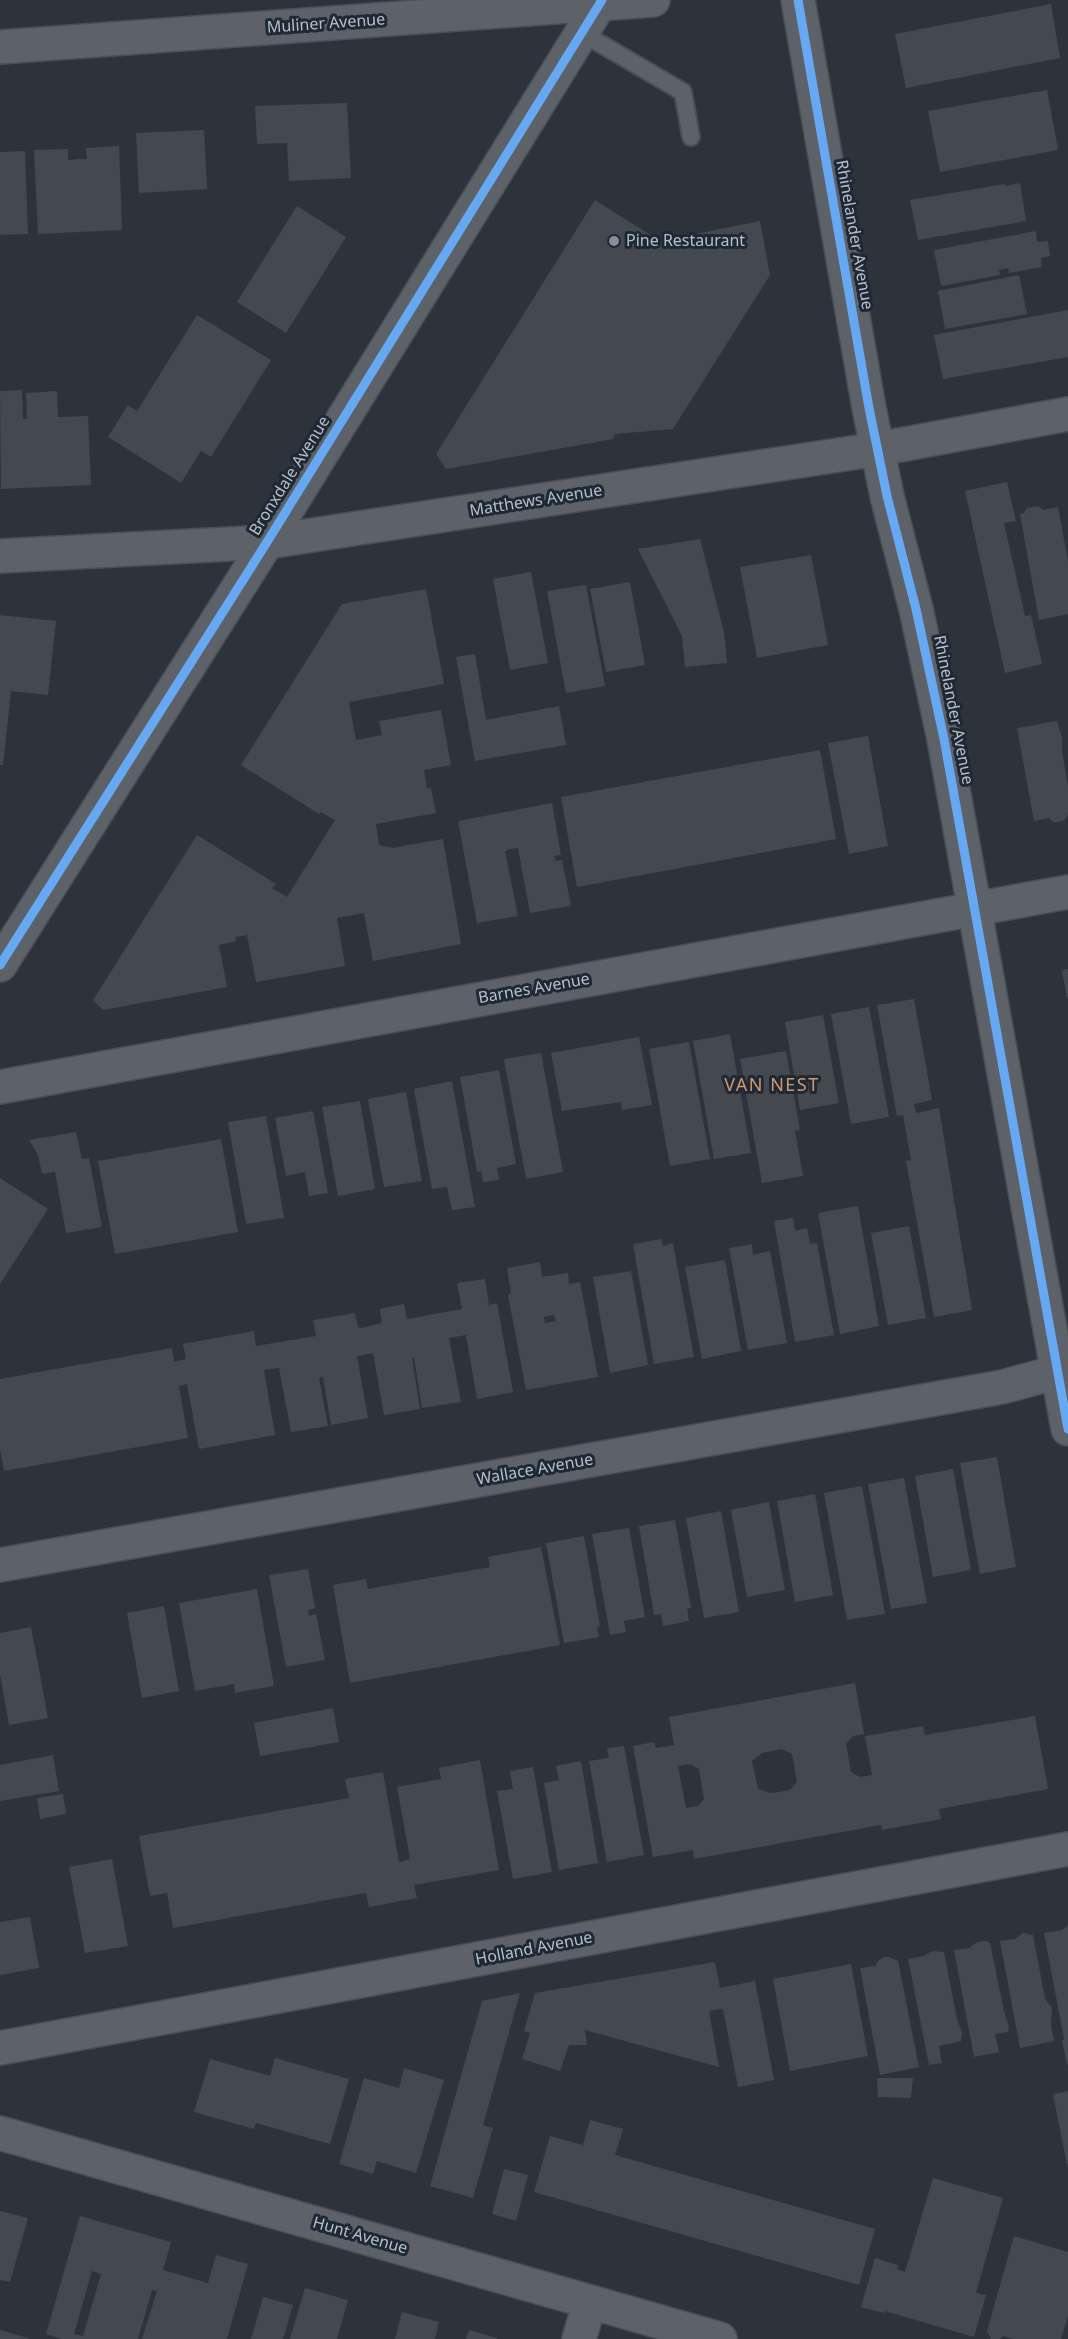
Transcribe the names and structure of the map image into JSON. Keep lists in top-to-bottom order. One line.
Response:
{"streets":{"street":["Muliner Avenue","Rhinelander Avenue","Bronxdale Avenue","Matthews Avenue","Barnes Avenue","Wallace Avenue","Holland Avenue","Hunt Avenue"]},"crossings":[["Muliner Avenue","Bronxdale Avenue"],["Rhinelander Avenue","Matthews Avenue"],["Rhinelander Avenue","Barnes Avenue"],["Rhinelander Avenue","Wallace Avenue"],["Bronxdale Avenue","Matthews Avenue"]],"districts":["VAN NEST"],"places":["Pine Restaurant"]}
